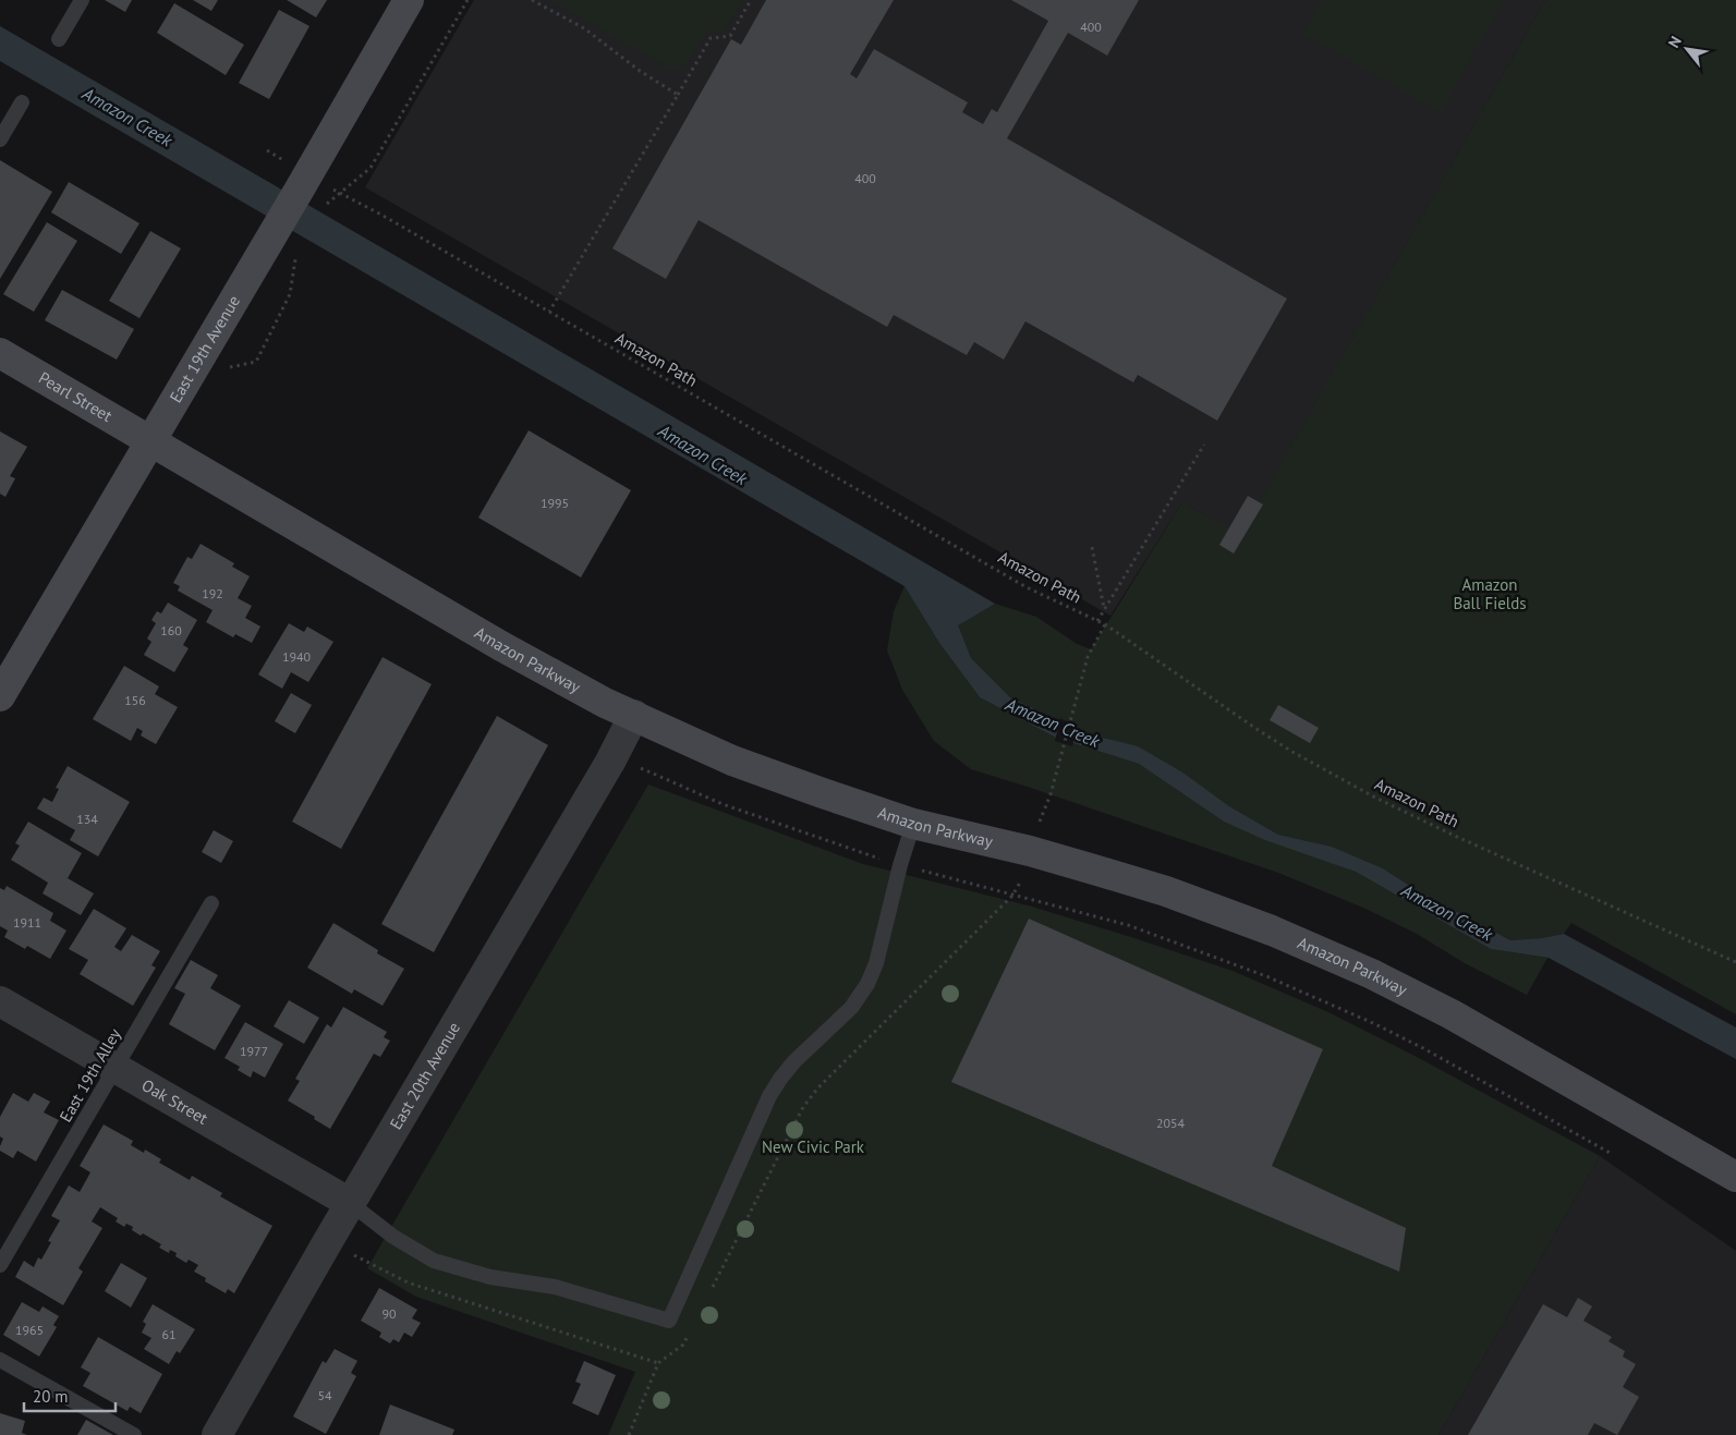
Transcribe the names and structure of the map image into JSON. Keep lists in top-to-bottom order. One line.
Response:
{"streets":{"main road":["East 19th Avenue","Pearl Street","Amazon Parkway"],"street":["East 20th Avenue","Oak Street"],"lane":["East 19th Alley"],"path":["Amazon Path"]},"crossings":[["East 19th Avenue","Pearl Street"],["East 19th Avenue","Amazon Parkway"],["Pearl Street","Amazon Parkway"],["Amazon Parkway","East 20th Avenue"],["East 19th Alley","Oak Street"],["East 20th Avenue","Oak Street"]],"water":["Amazon Creek"],"parks":["Amazon Ball Fields","New Civic Park"],"house_numbers":["400","400","1995","192","160","1940","156","134","1911","1977","2054","90","1965","61","54"],"scale_bar":"20 m","north":"top left"}
